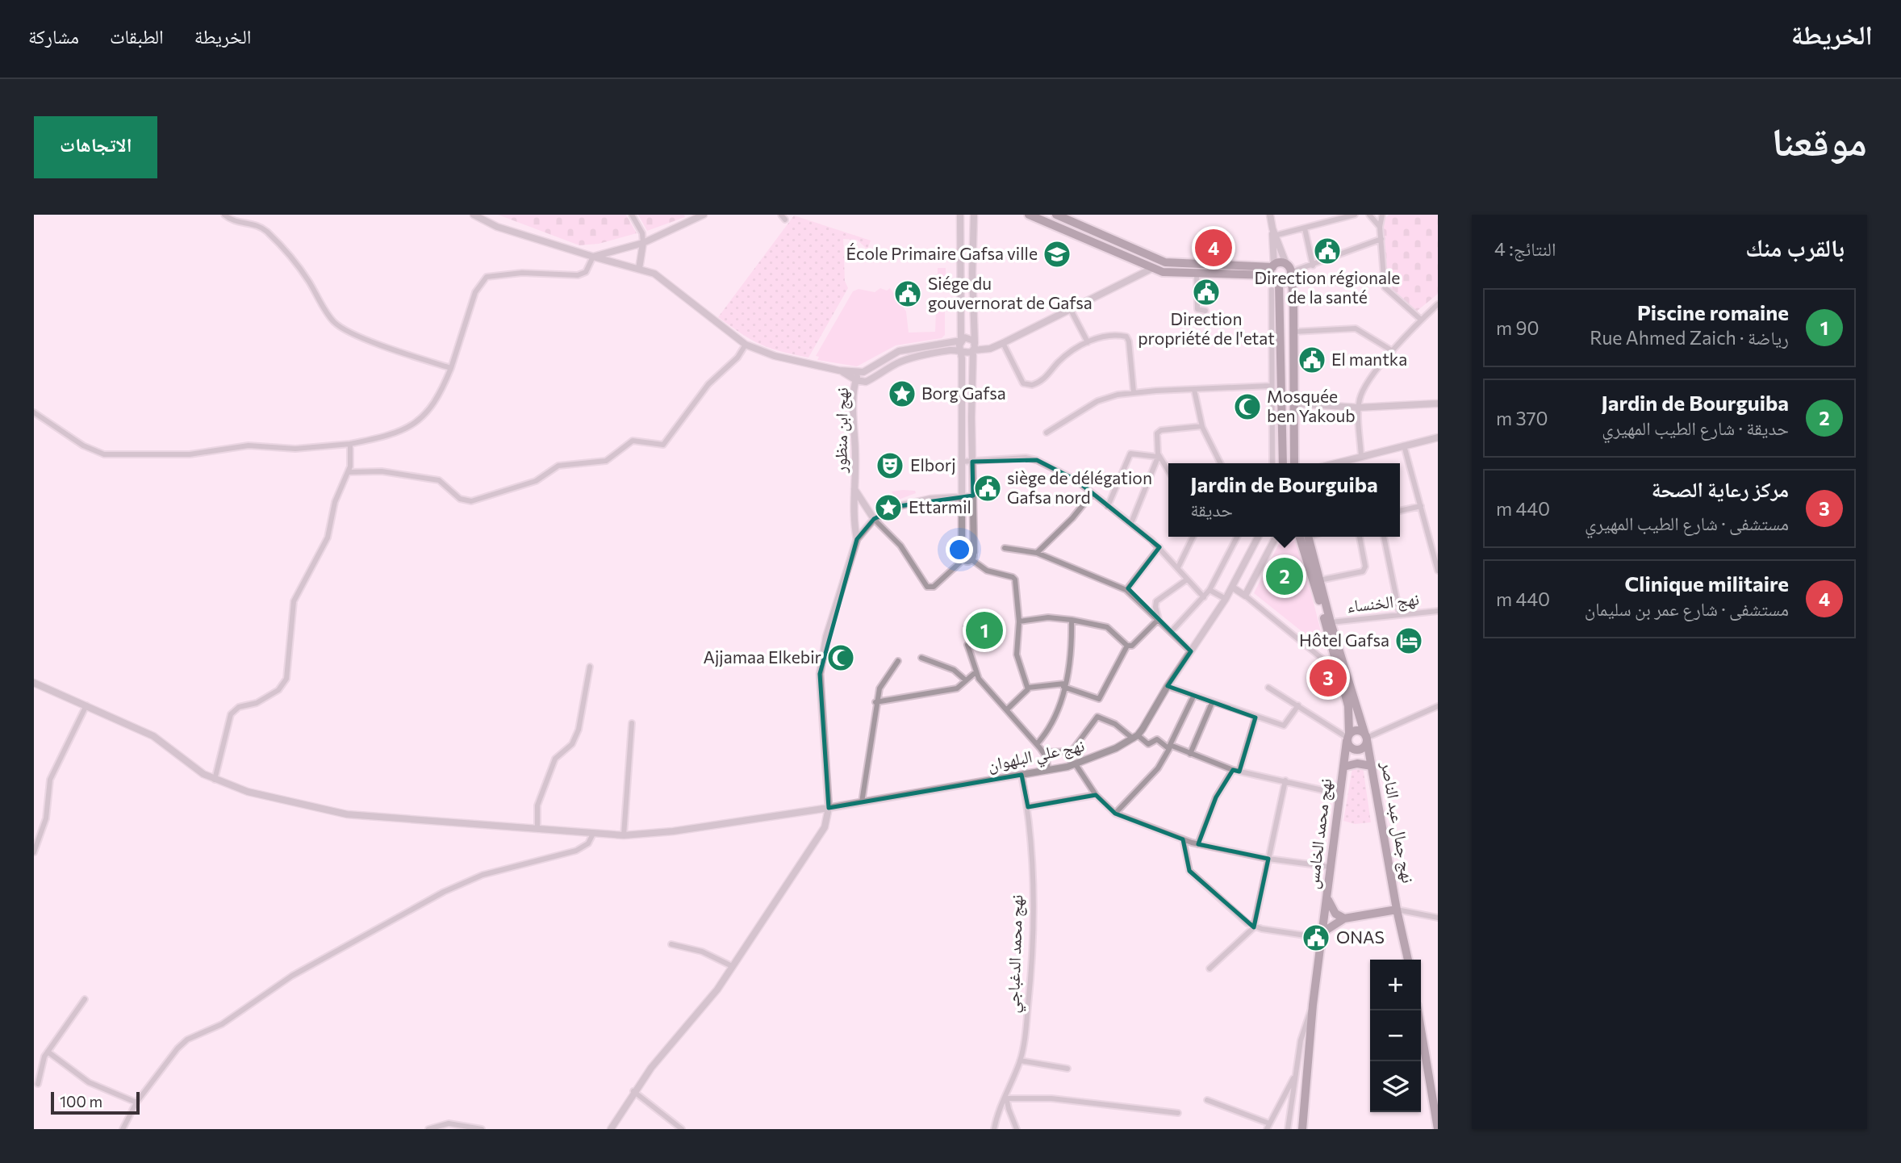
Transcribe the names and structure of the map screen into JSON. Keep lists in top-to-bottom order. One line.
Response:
{"streets":{"main road":["نهج جمال عبد الناصر","نهج محمد الخامس"],"street":["نهج ابن منظور","نهج الخنساء","نهج علي البلهوان","نهج محمد الدغباجي"]},"crossings":[["نهج الخنساء","نهج جمال عبد الناصر"],["نهج علي البلهوان","نهج محمد الدغباجي"],["نهج جمال عبد الناصر","نهج محمد الخامس"]],"places":{"public building":["Direction régionale de la santé","Direction propriété de l'etat","Siége du gouvernorat de Gafsa","El mantka","siège de délégation Gafsa nord","ONAS"],"school or university":["École Primaire Gafsa ville"],"place":["Borg Gafsa","Ettarmil"],"mosque":["Mosquée ben Yakoub","Ajjamaa Elkebir"],"theatre":["Elborj"],"hotel":["Hôtel Gafsa"]},"scale_bar":"100 m","page":{"header":"الخريطة","nav":["الخريطة","الطبقات","مشاركة"],"title":"موقعنا","buttons":"الاتجاهات","heading":["بالقرب منك","النتائج: 4"],"pins":["4","2","1","3"],"list":[{"mark":"1","name":"Piscine romaine","note":"رياضة · Rue Ahmed Zaich","value":"90 m"},{"mark":"2","name":"Jardin de Bourguiba","note":"حديقة · شارع الطيب المهيري","value":"370 m"},{"mark":"3","name":"مركز رعاية الصحة","note":"مستشفى · شارع الطيب المهيري","value":"440 m"},{"mark":"4","name":"Clinique militaire","note":"مستشفى · شارع عمر بن سليمان","value":"440 m"}],"popup":["Jardin de Bourguiba","حديقة"],"map_buttons":["+","−"],"scale":"100 m"}}
